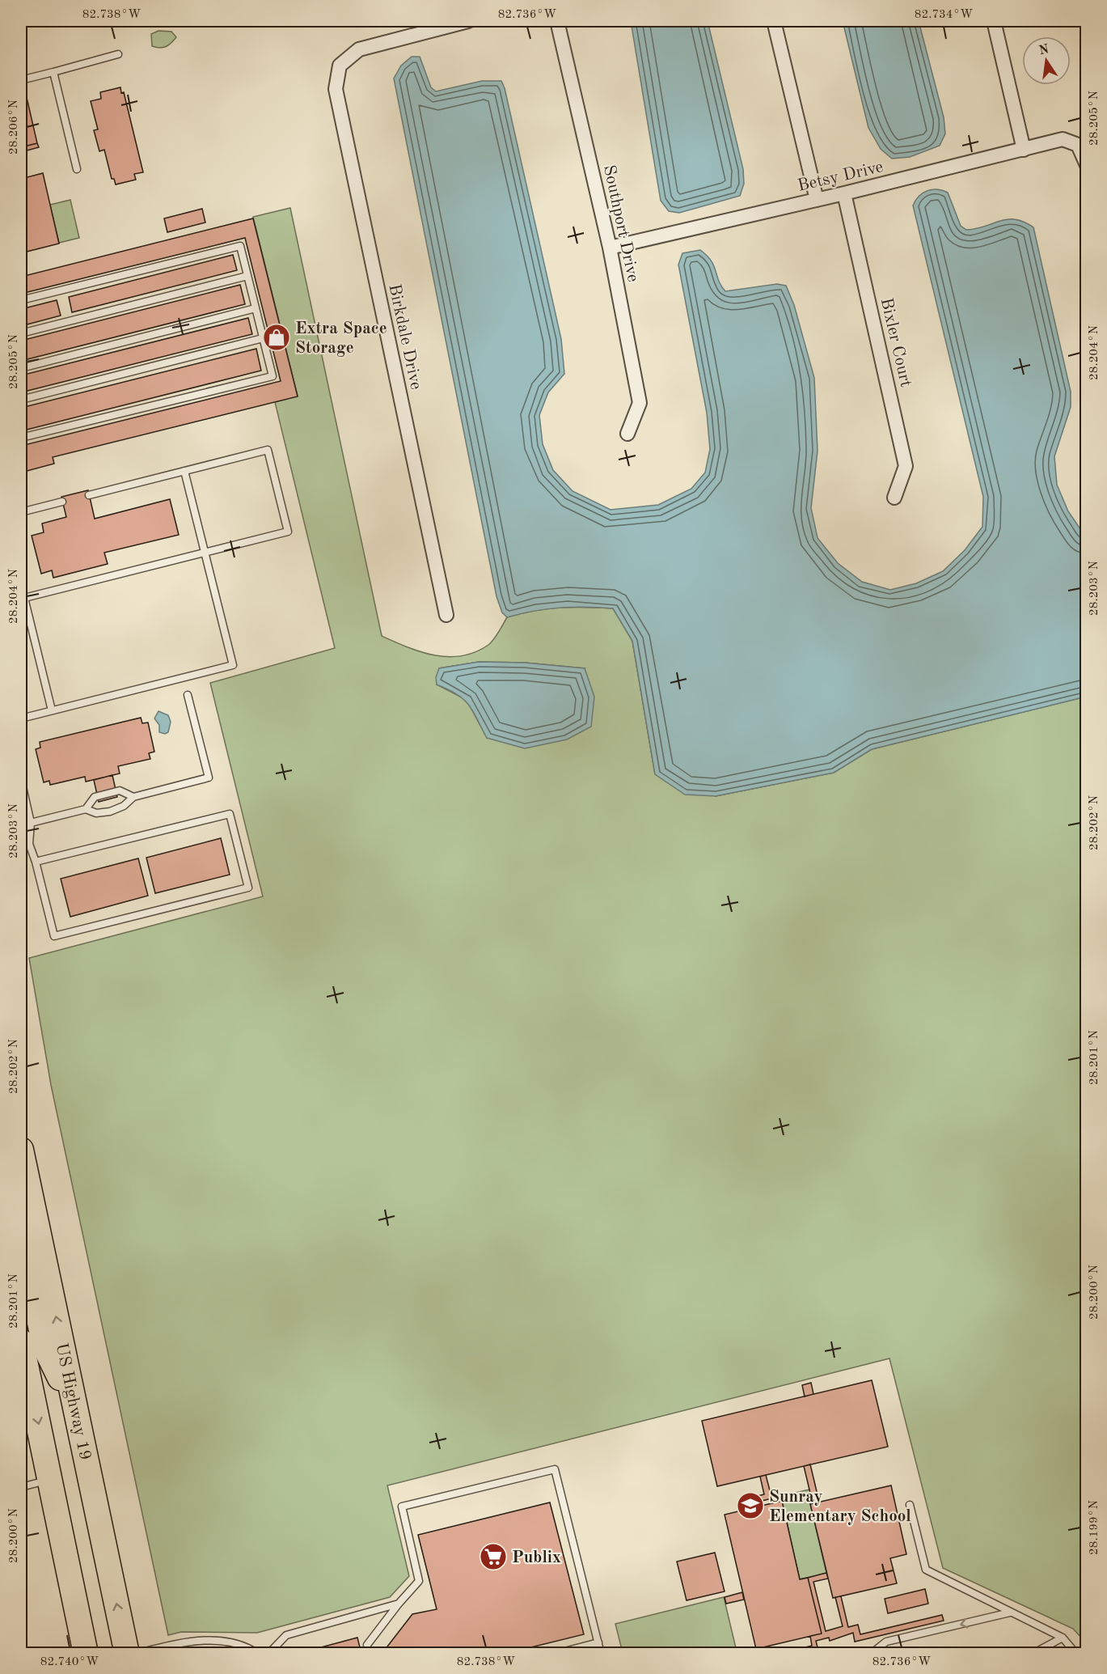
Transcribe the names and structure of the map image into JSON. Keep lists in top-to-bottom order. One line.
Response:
{"streets":{"highway":["US Highway 19"],"street":["Betsy Drive","Southport Drive","Birkdale Drive","Bixler Court"]},"crossings":[["Betsy Drive","Southport Drive"],["Betsy Drive","Bixler Court"]],"places":{"shop":["Extra Space Storage"],"school or university":["Sunray Elementary School"],"supermarket":["Publix"]},"north":"top","coordinates":["82.738°W","82.736°W","82.734°W","28.205°N","28.206°N","28.204°N","28.203°N","28.202°N","28.201°N","28.200°N","28.199°N","82.740°W"]}
